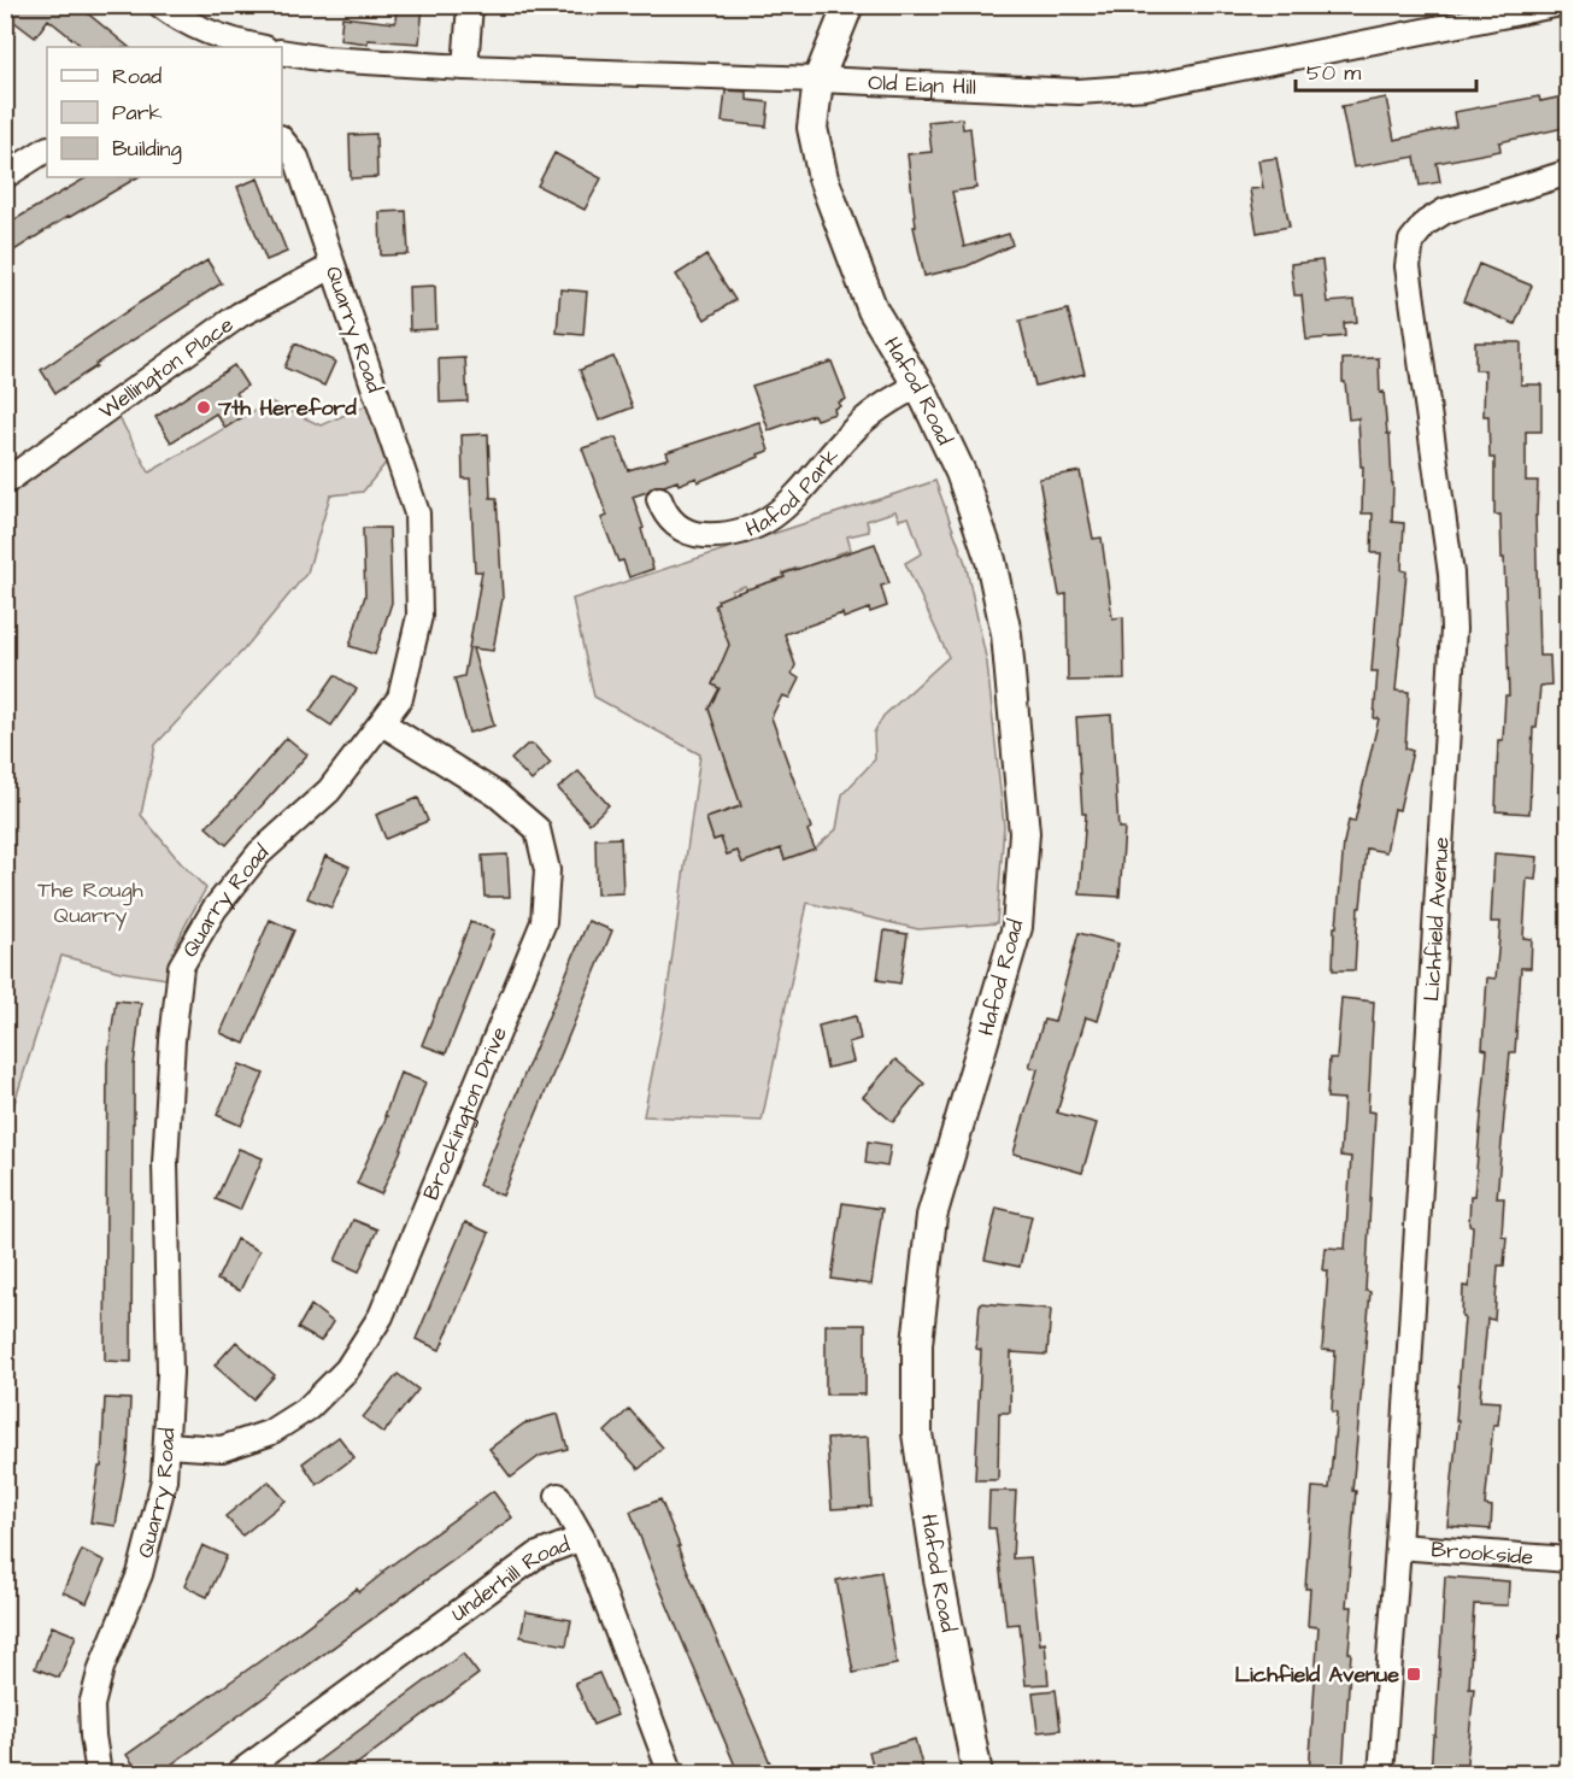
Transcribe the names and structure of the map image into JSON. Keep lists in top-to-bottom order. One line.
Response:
{"streets":{"street":["Old Eign Hill","Quarry Road","Wellington Place","Hafod Road","Hafod Park","Lichfield Avenue","Brockington Drive","Brookside","Underhill Road"]},"crossings":[["Old Eign Hill","Hafod Road"],["Quarry Road","Wellington Place"],["Quarry Road","Brockington Drive"],["Hafod Road","Hafod Park"],["Lichfield Avenue","Brookside"]],"parks":["The Rough Quarry"],"places":{"other":["7th Hereford"],"transit":["Lichfield Avenue"]},"legend":["Road","Park","Building"],"scale_bar":"50 m"}
